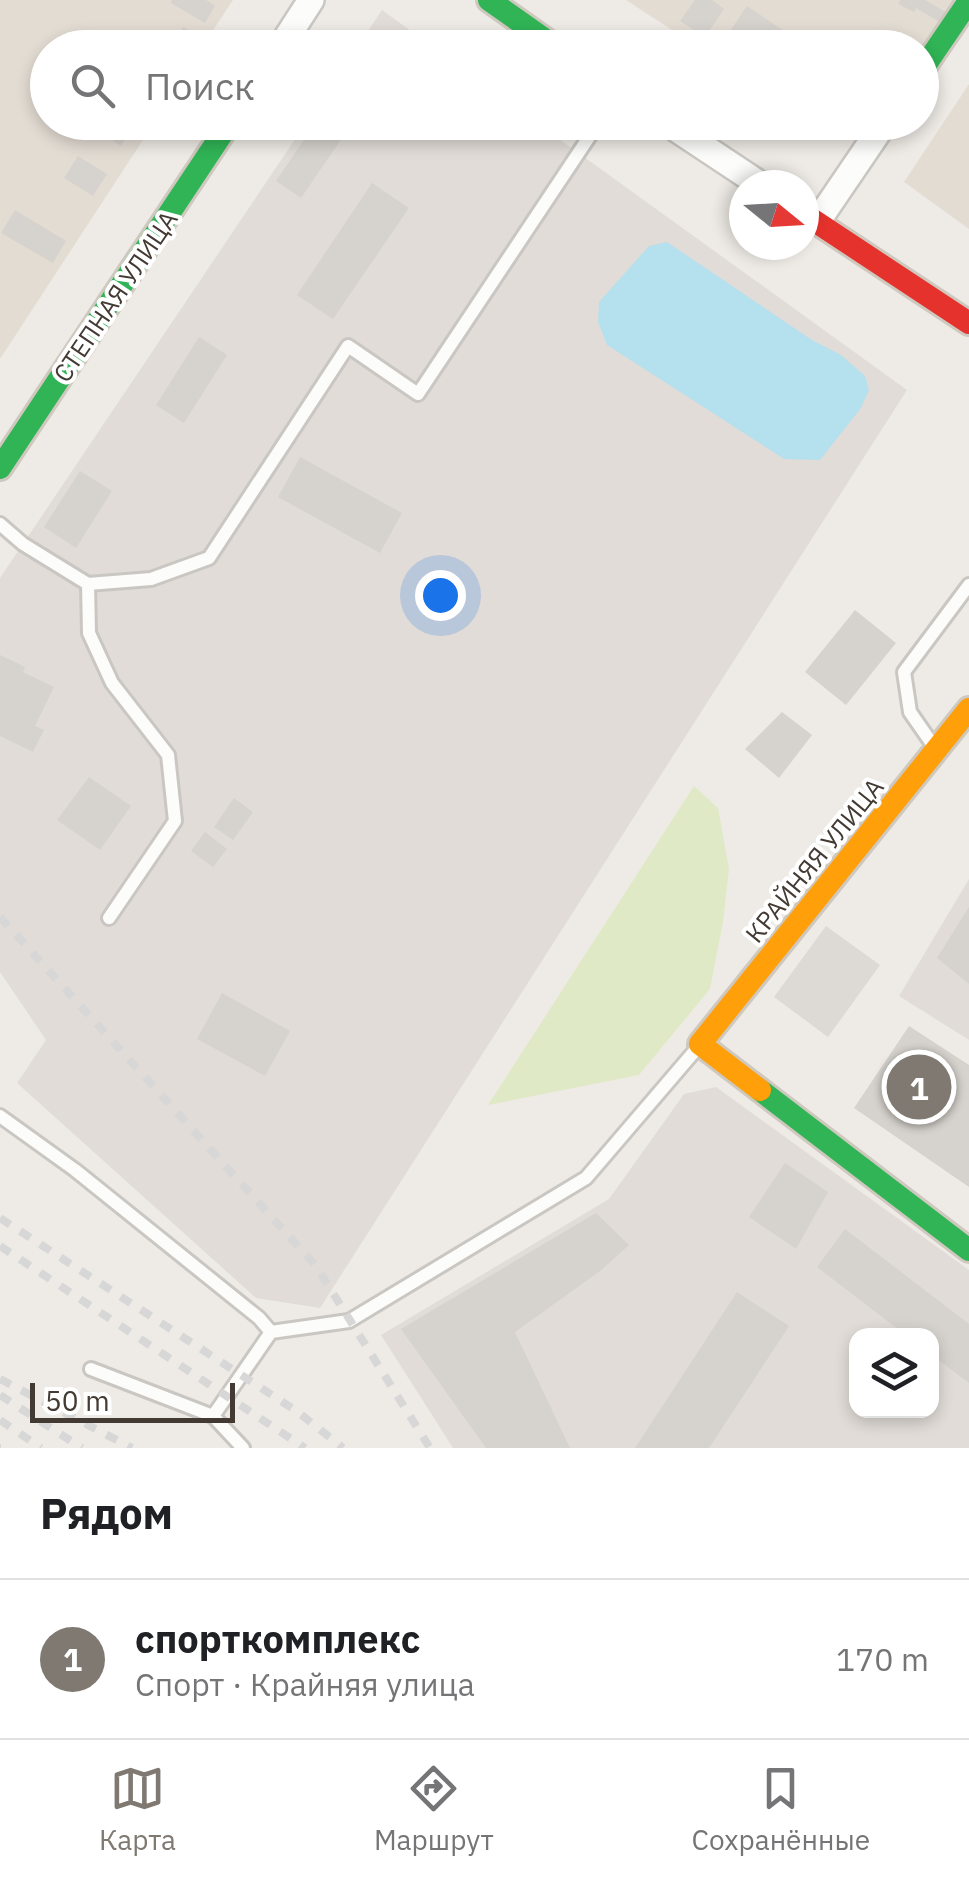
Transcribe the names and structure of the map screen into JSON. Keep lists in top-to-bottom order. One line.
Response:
{"streets":{"street":["СТЕПНАЯ УЛИЦА","КРАЙНЯЯ УЛИЦА"]},"scale_bar":"50 m","north":"right","page":{"search":"Поиск","pins":"1","scale":"50 m","heading":"Рядом","list":[{"mark":"1","name":"спорткомплекс","note":"Спорт · Крайняя улица","value":"170 m"}],"nav":["Карта","Маршрут","Сохранённые"]}}
